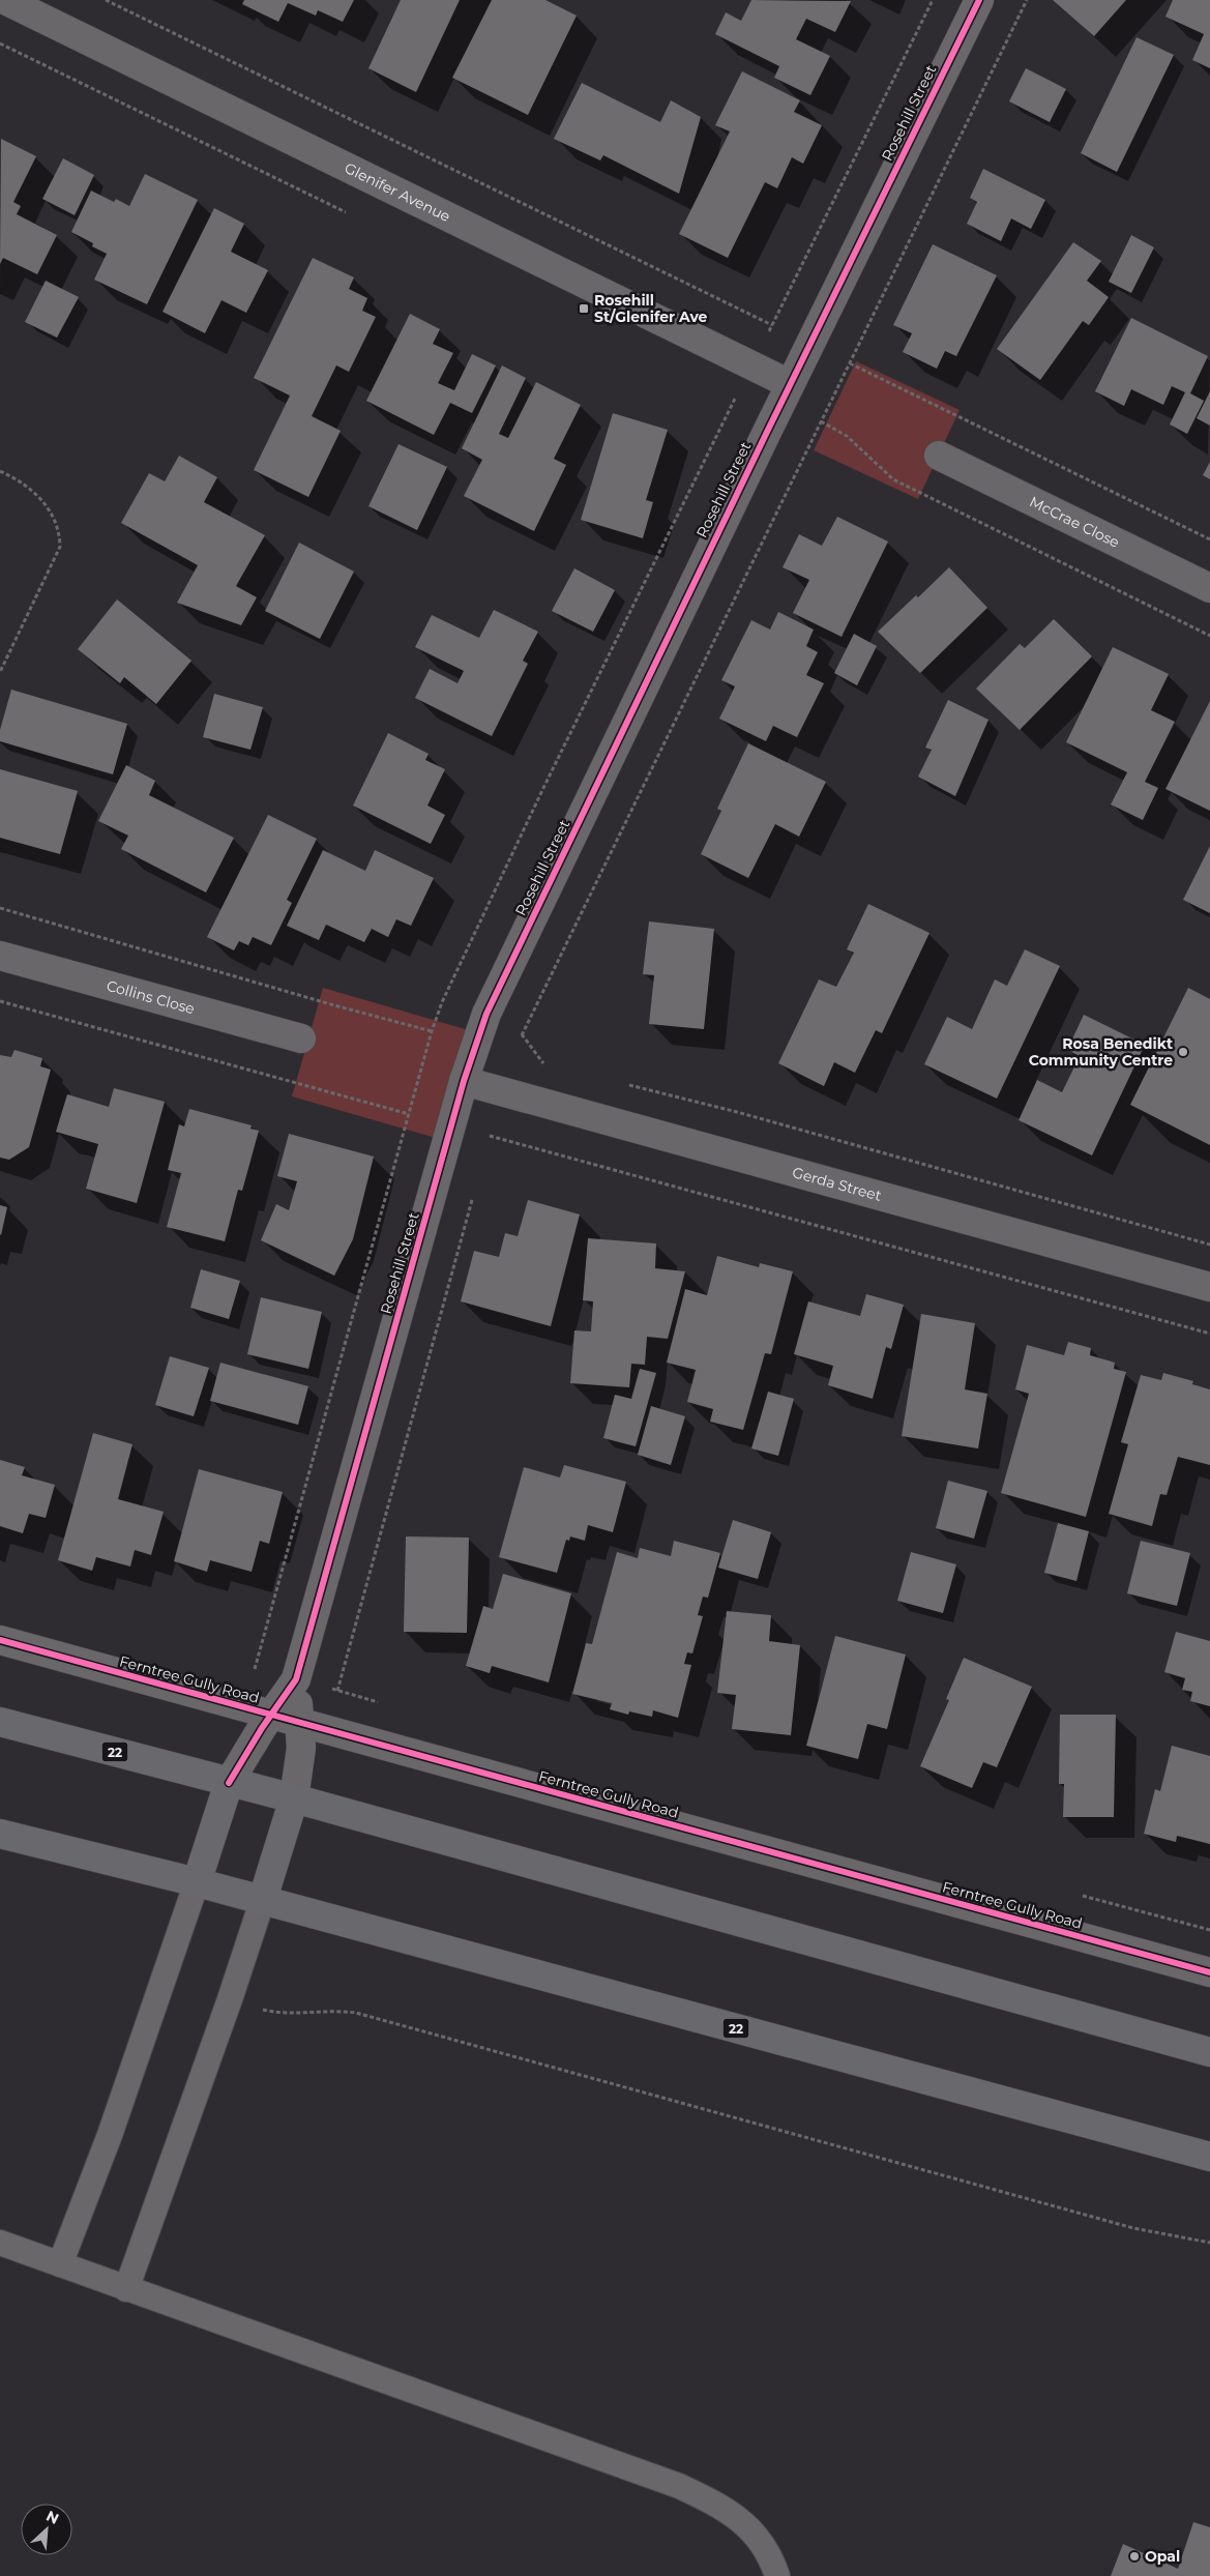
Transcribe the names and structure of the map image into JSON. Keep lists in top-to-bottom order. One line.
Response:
{"streets":{"main road":["22"],"street":["Rosehill Street","Glenifer Avenue","McCrae Close","Collins Close","Gerda Street","Ferntree Gully Road"]},"crossings":[["Rosehill Street","Glenifer Avenue"],["Rosehill Street","Gerda Street"],["Rosehill Street","Ferntree Gully Road"],["Rosehill Street","22"]],"places":{"transit":["Rosehill St/Glenifer Ave"],"other":["Rosa Benedikt Community Centre","Opal"]},"north":"top right"}
